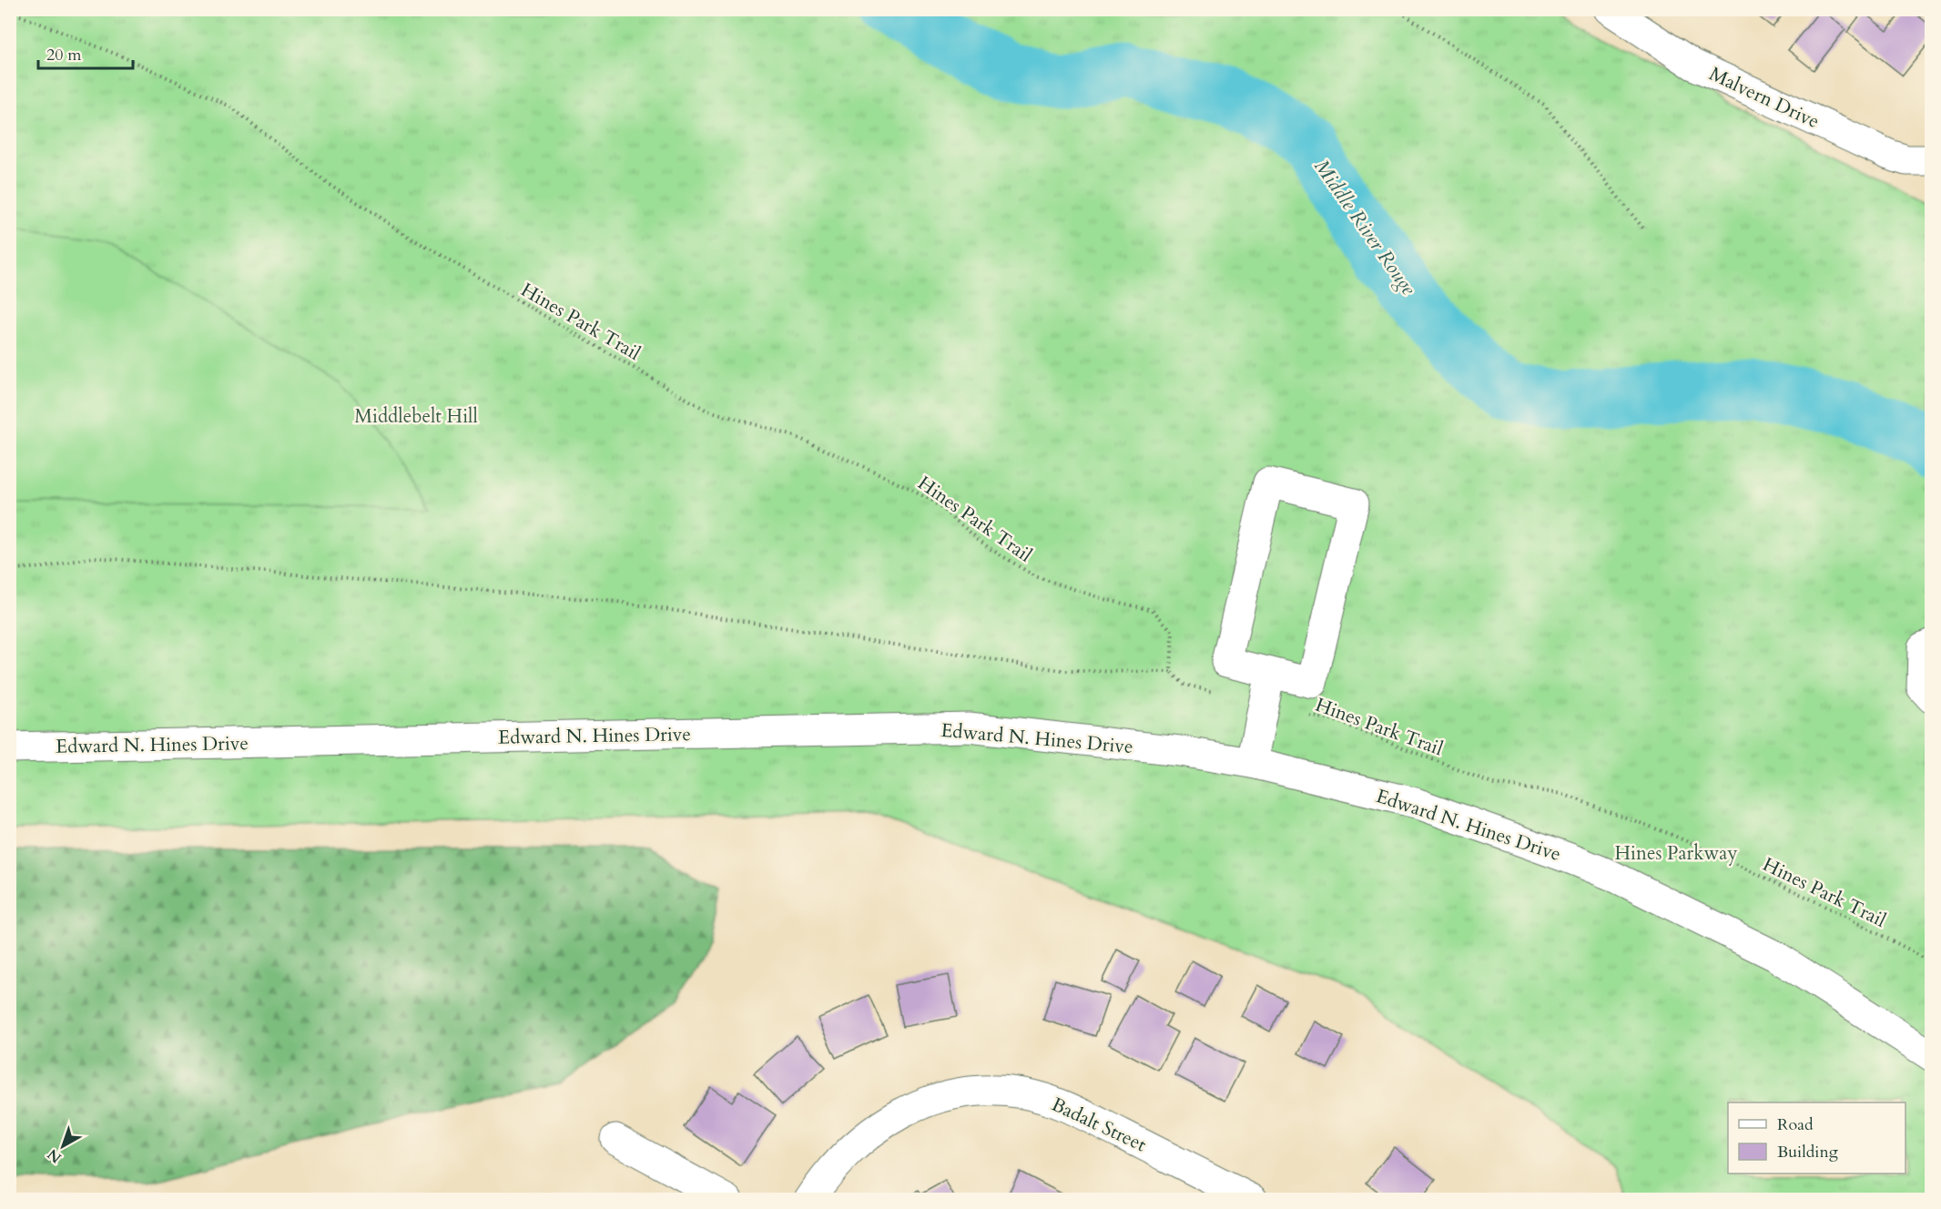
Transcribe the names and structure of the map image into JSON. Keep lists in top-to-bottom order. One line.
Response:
{"streets":{"street":["Malvern Drive","Edward N. Hines Drive","Badalt Street"],"path":["Hines Park Trail"]},"water":["Middle River Rouge"],"parks":["Middlebelt Hill","Hines Parkway"],"legend":["Road","Building"],"scale_bar":"20 m","north":"bottom left"}
